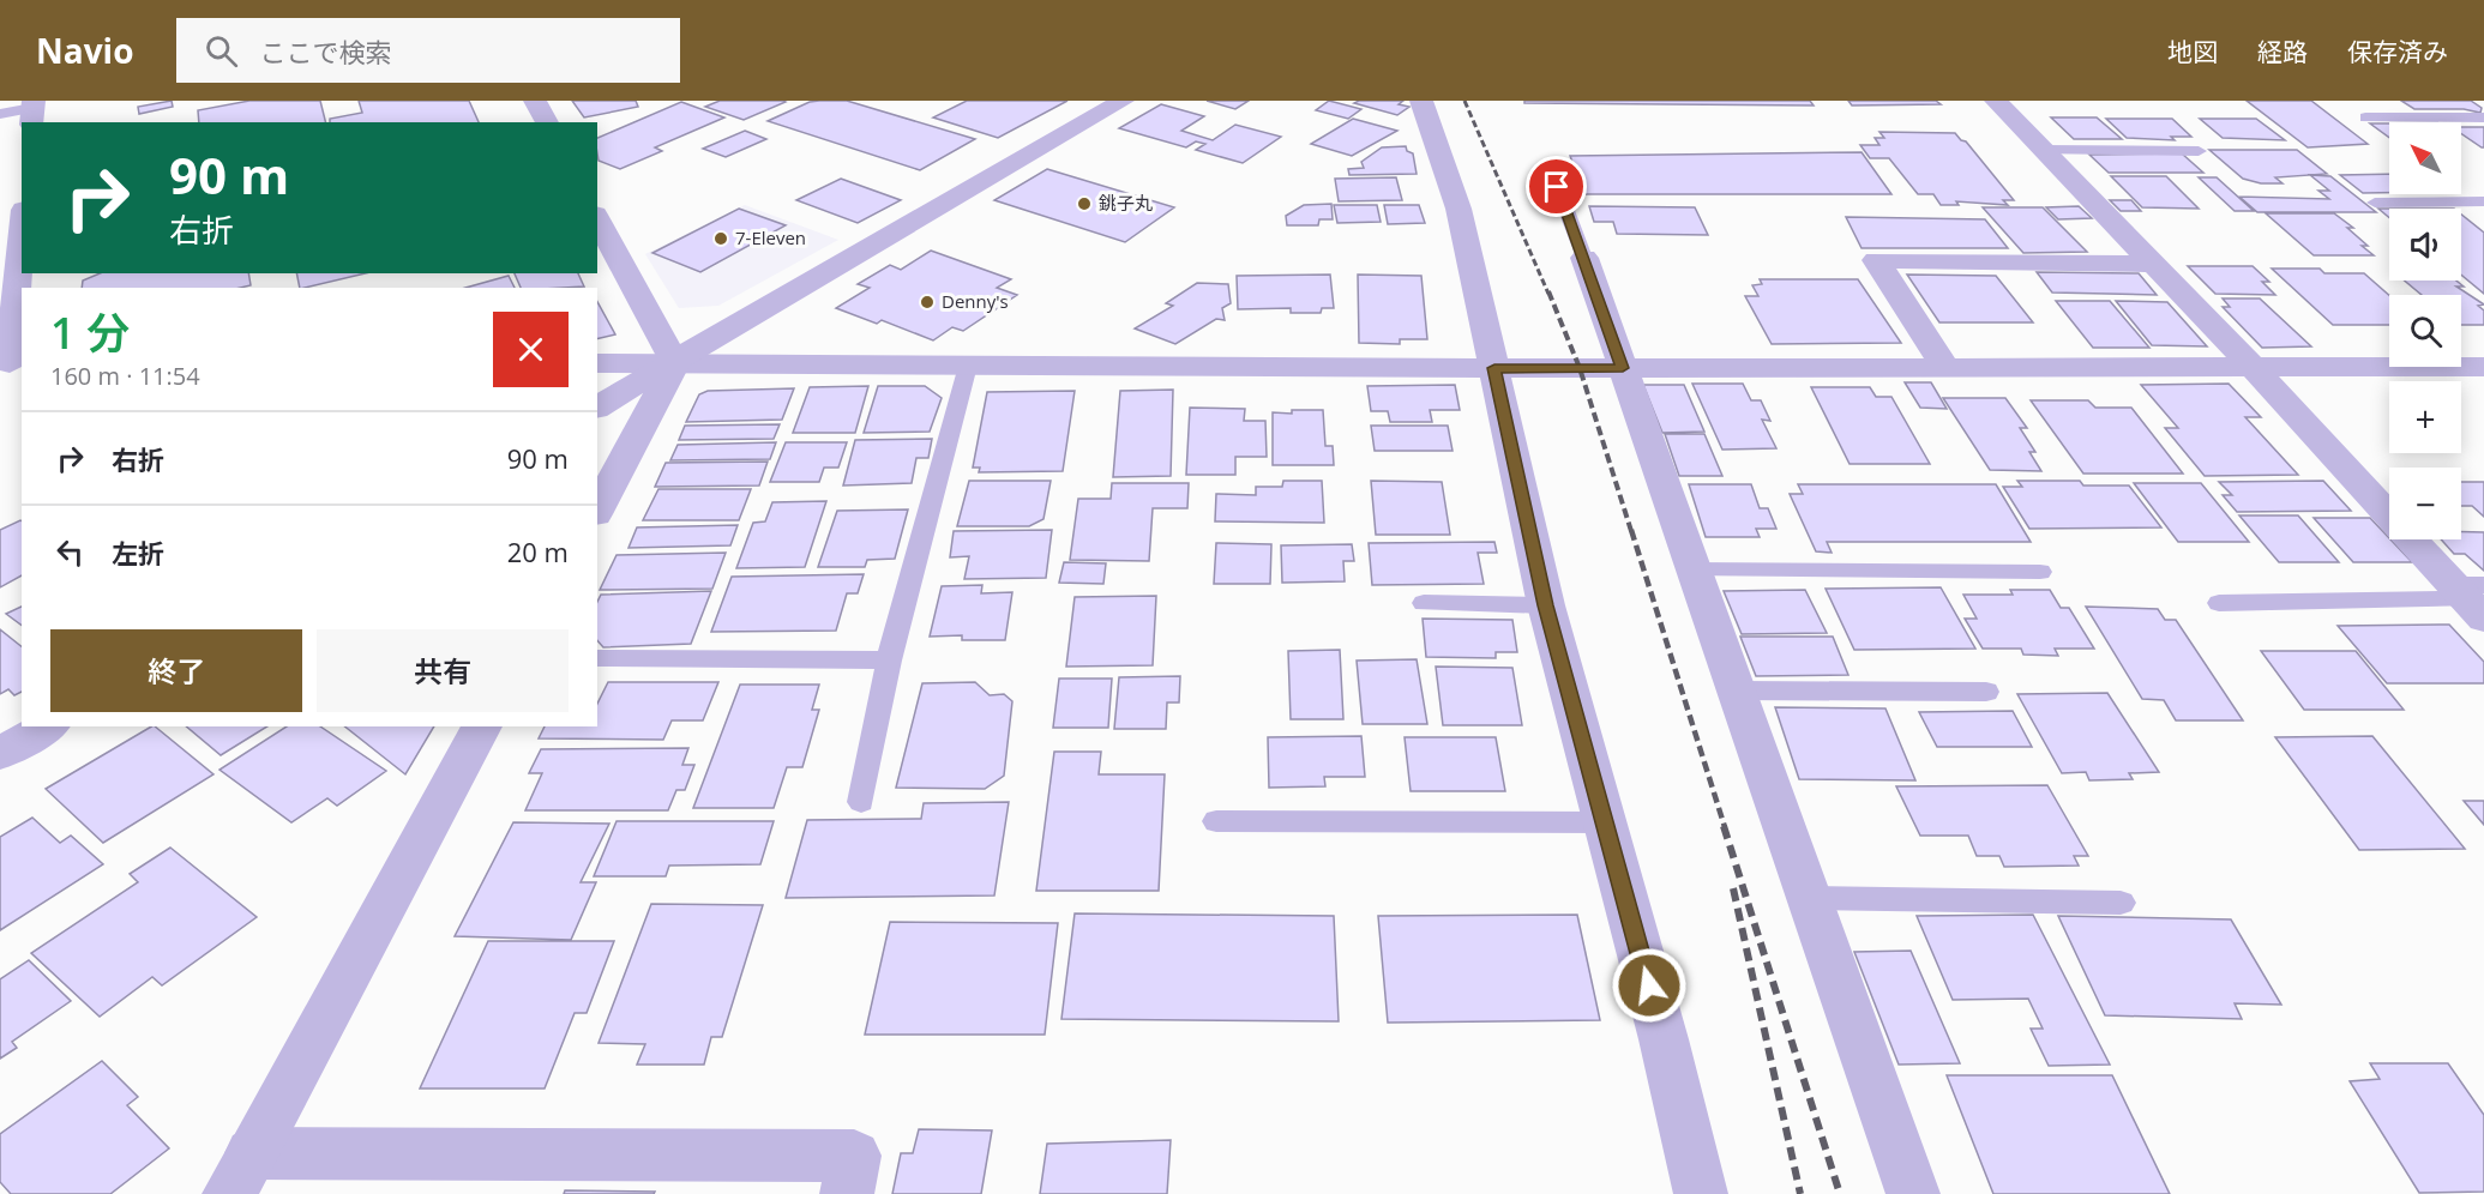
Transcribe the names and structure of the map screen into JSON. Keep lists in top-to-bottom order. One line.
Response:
{"places":["銚子丸","7-Eleven","Denny's"],"north":"top left","page":{"header":"Navio","search":"ここで検索","nav":["地図","経路","保存済み"],"map_buttons":["+","−"],"turn":["90 m","右折"],"heading":["1 分","160 m · 11:54"],"list":[{"name":"右折","value":"90 m"},{"name":"左折","value":"20 m"}],"buttons":["終了","共有"]}}
